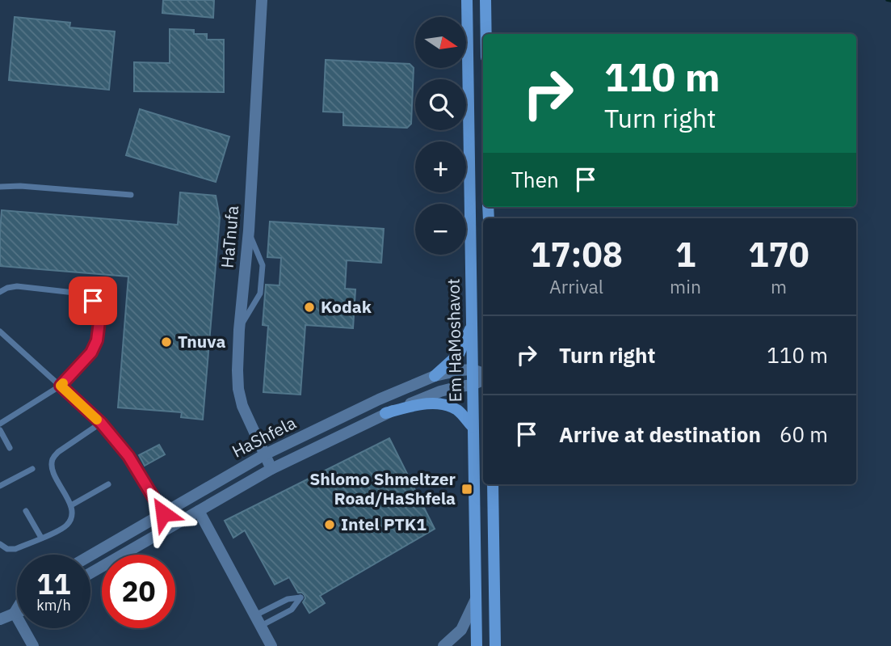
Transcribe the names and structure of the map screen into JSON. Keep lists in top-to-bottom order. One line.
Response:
{"streets":{"main road":["Em HaMoshavot"],"street":["HaTnufa","HaShfela"]},"crossings":[["HaTnufa","HaShfela"],["Em HaMoshavot","HaShfela"]],"places":{"other":["Kodak","Tnuva","Intel PTK1"],"transit":["Shlomo Shmeltzer Road/HaShfela"]},"north":"right","page":{"map_buttons":["+","−"],"turn":["110 m","Turn right"],"then":"Then","eta":["17:08","Arrival","1","min","170","m"],"list":[{"name":"Turn right","value":"110 m"},{"name":"Arrive at destination","value":"60 m"}],"speed":"11 km/h","limit":"20"}}
